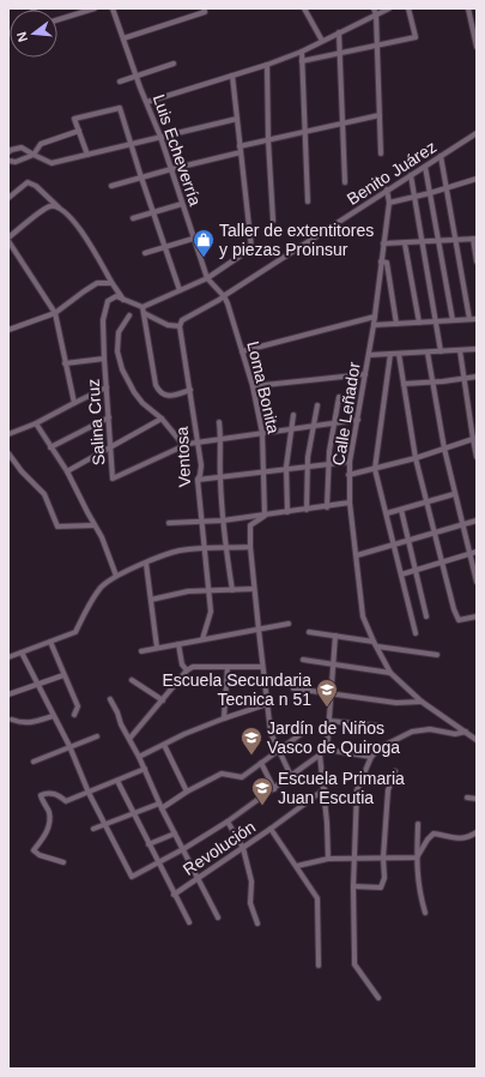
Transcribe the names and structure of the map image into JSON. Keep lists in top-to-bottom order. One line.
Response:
{"streets":{"street":["Luis Echeverría","Benito Juárez","Loma Bonita","Calle Leñador","Salina Cruz","Ventosa","Revolución"]},"crossings":[["Luis Echeverría","Benito Juárez"],["Luis Echeverría","Loma Bonita"],["Benito Juárez","Loma Bonita"],["Benito Juárez","Calle Leñador"],["Salina Cruz","Ventosa"]],"places":{"shop":["Taller de extentitores y piezas Proinsur"],"school or university":["Escuela Secundaria Tecnica n 51","Jardín de Niños Vasco de Quiroga","Escuela Primaria Juan Escutia"]},"north":"left"}
